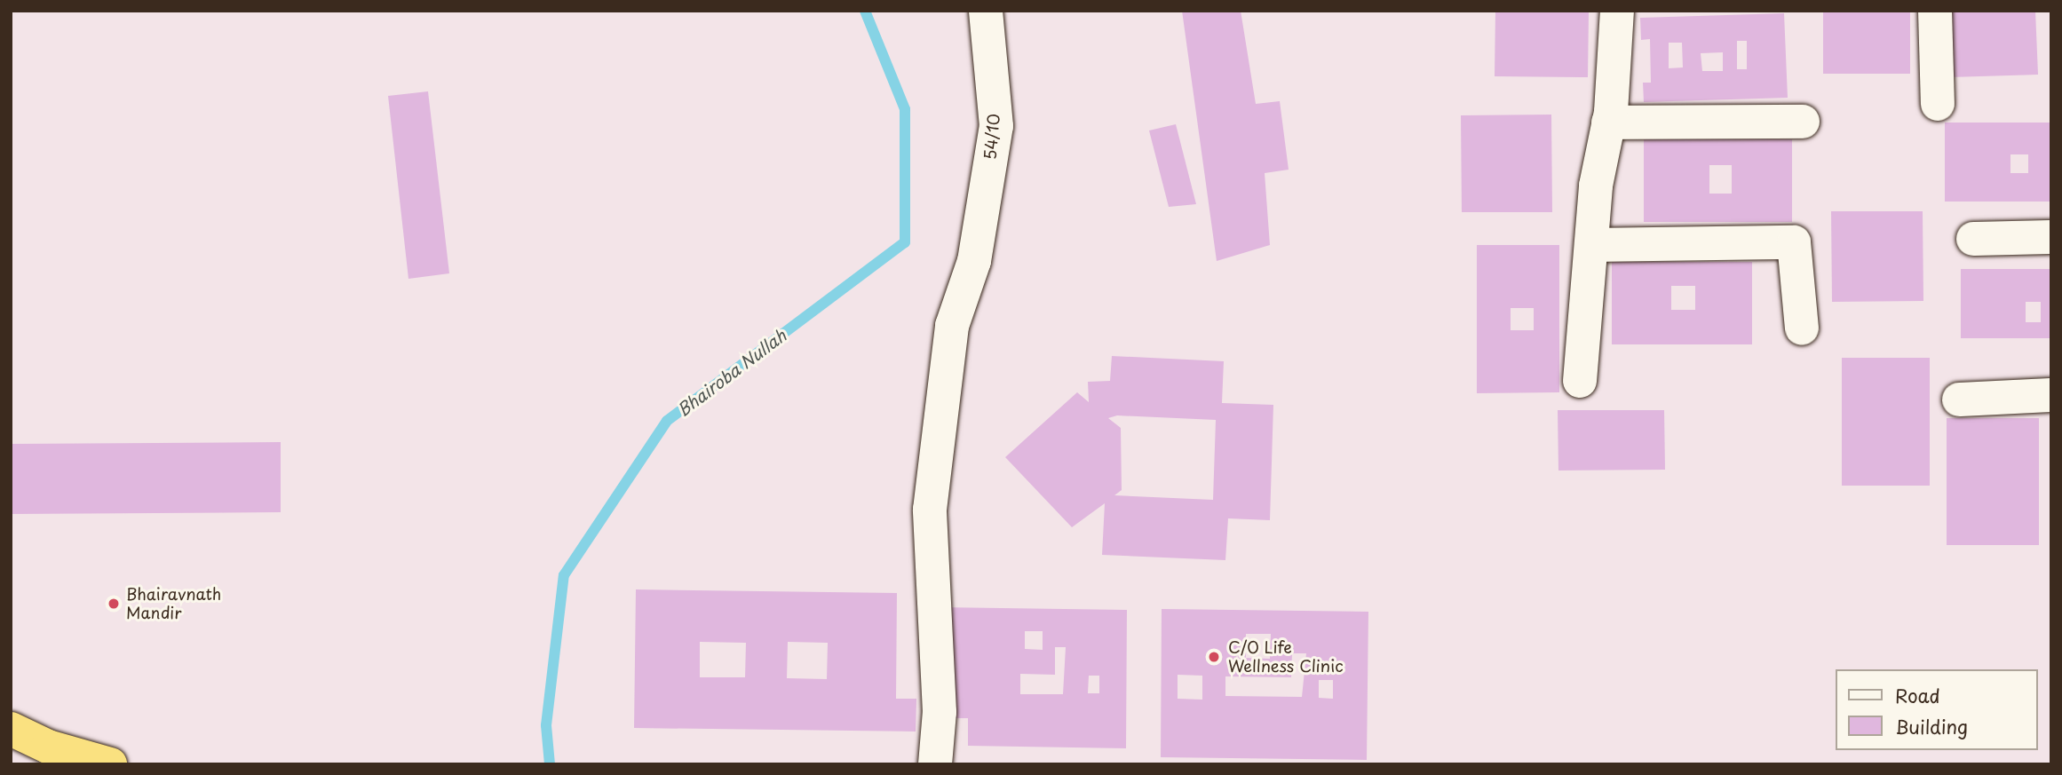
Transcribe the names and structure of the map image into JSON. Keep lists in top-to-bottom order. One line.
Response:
{"streets":{"street":["54/10"]},"water":["Bhairoba Nullah"],"places":["Bhairavnath Mandir","C/O Life Wellness Clinic"],"legend":["Road","Building"]}
